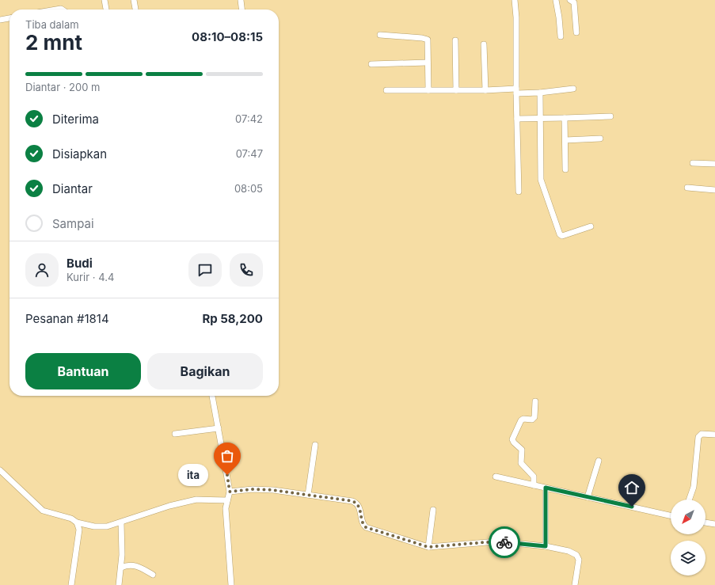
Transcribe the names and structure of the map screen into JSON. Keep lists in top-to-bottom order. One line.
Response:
{"places":["ita"],"north":"bottom left","page":{"heading":["2 mnt","Tiba dalam","08:10–08:15"],"panel":["Budi","Kurir · 4.4","Pesanan #1814","Rp 58,200"],"bar":"Diantar · 200 m","list":[["Diterima","07:42"],["Disiapkan","07:47"],["Diantar","08:05"],"Sampai"],"buttons":["Bantuan","Bagikan"],"bubble":"ita"}}
